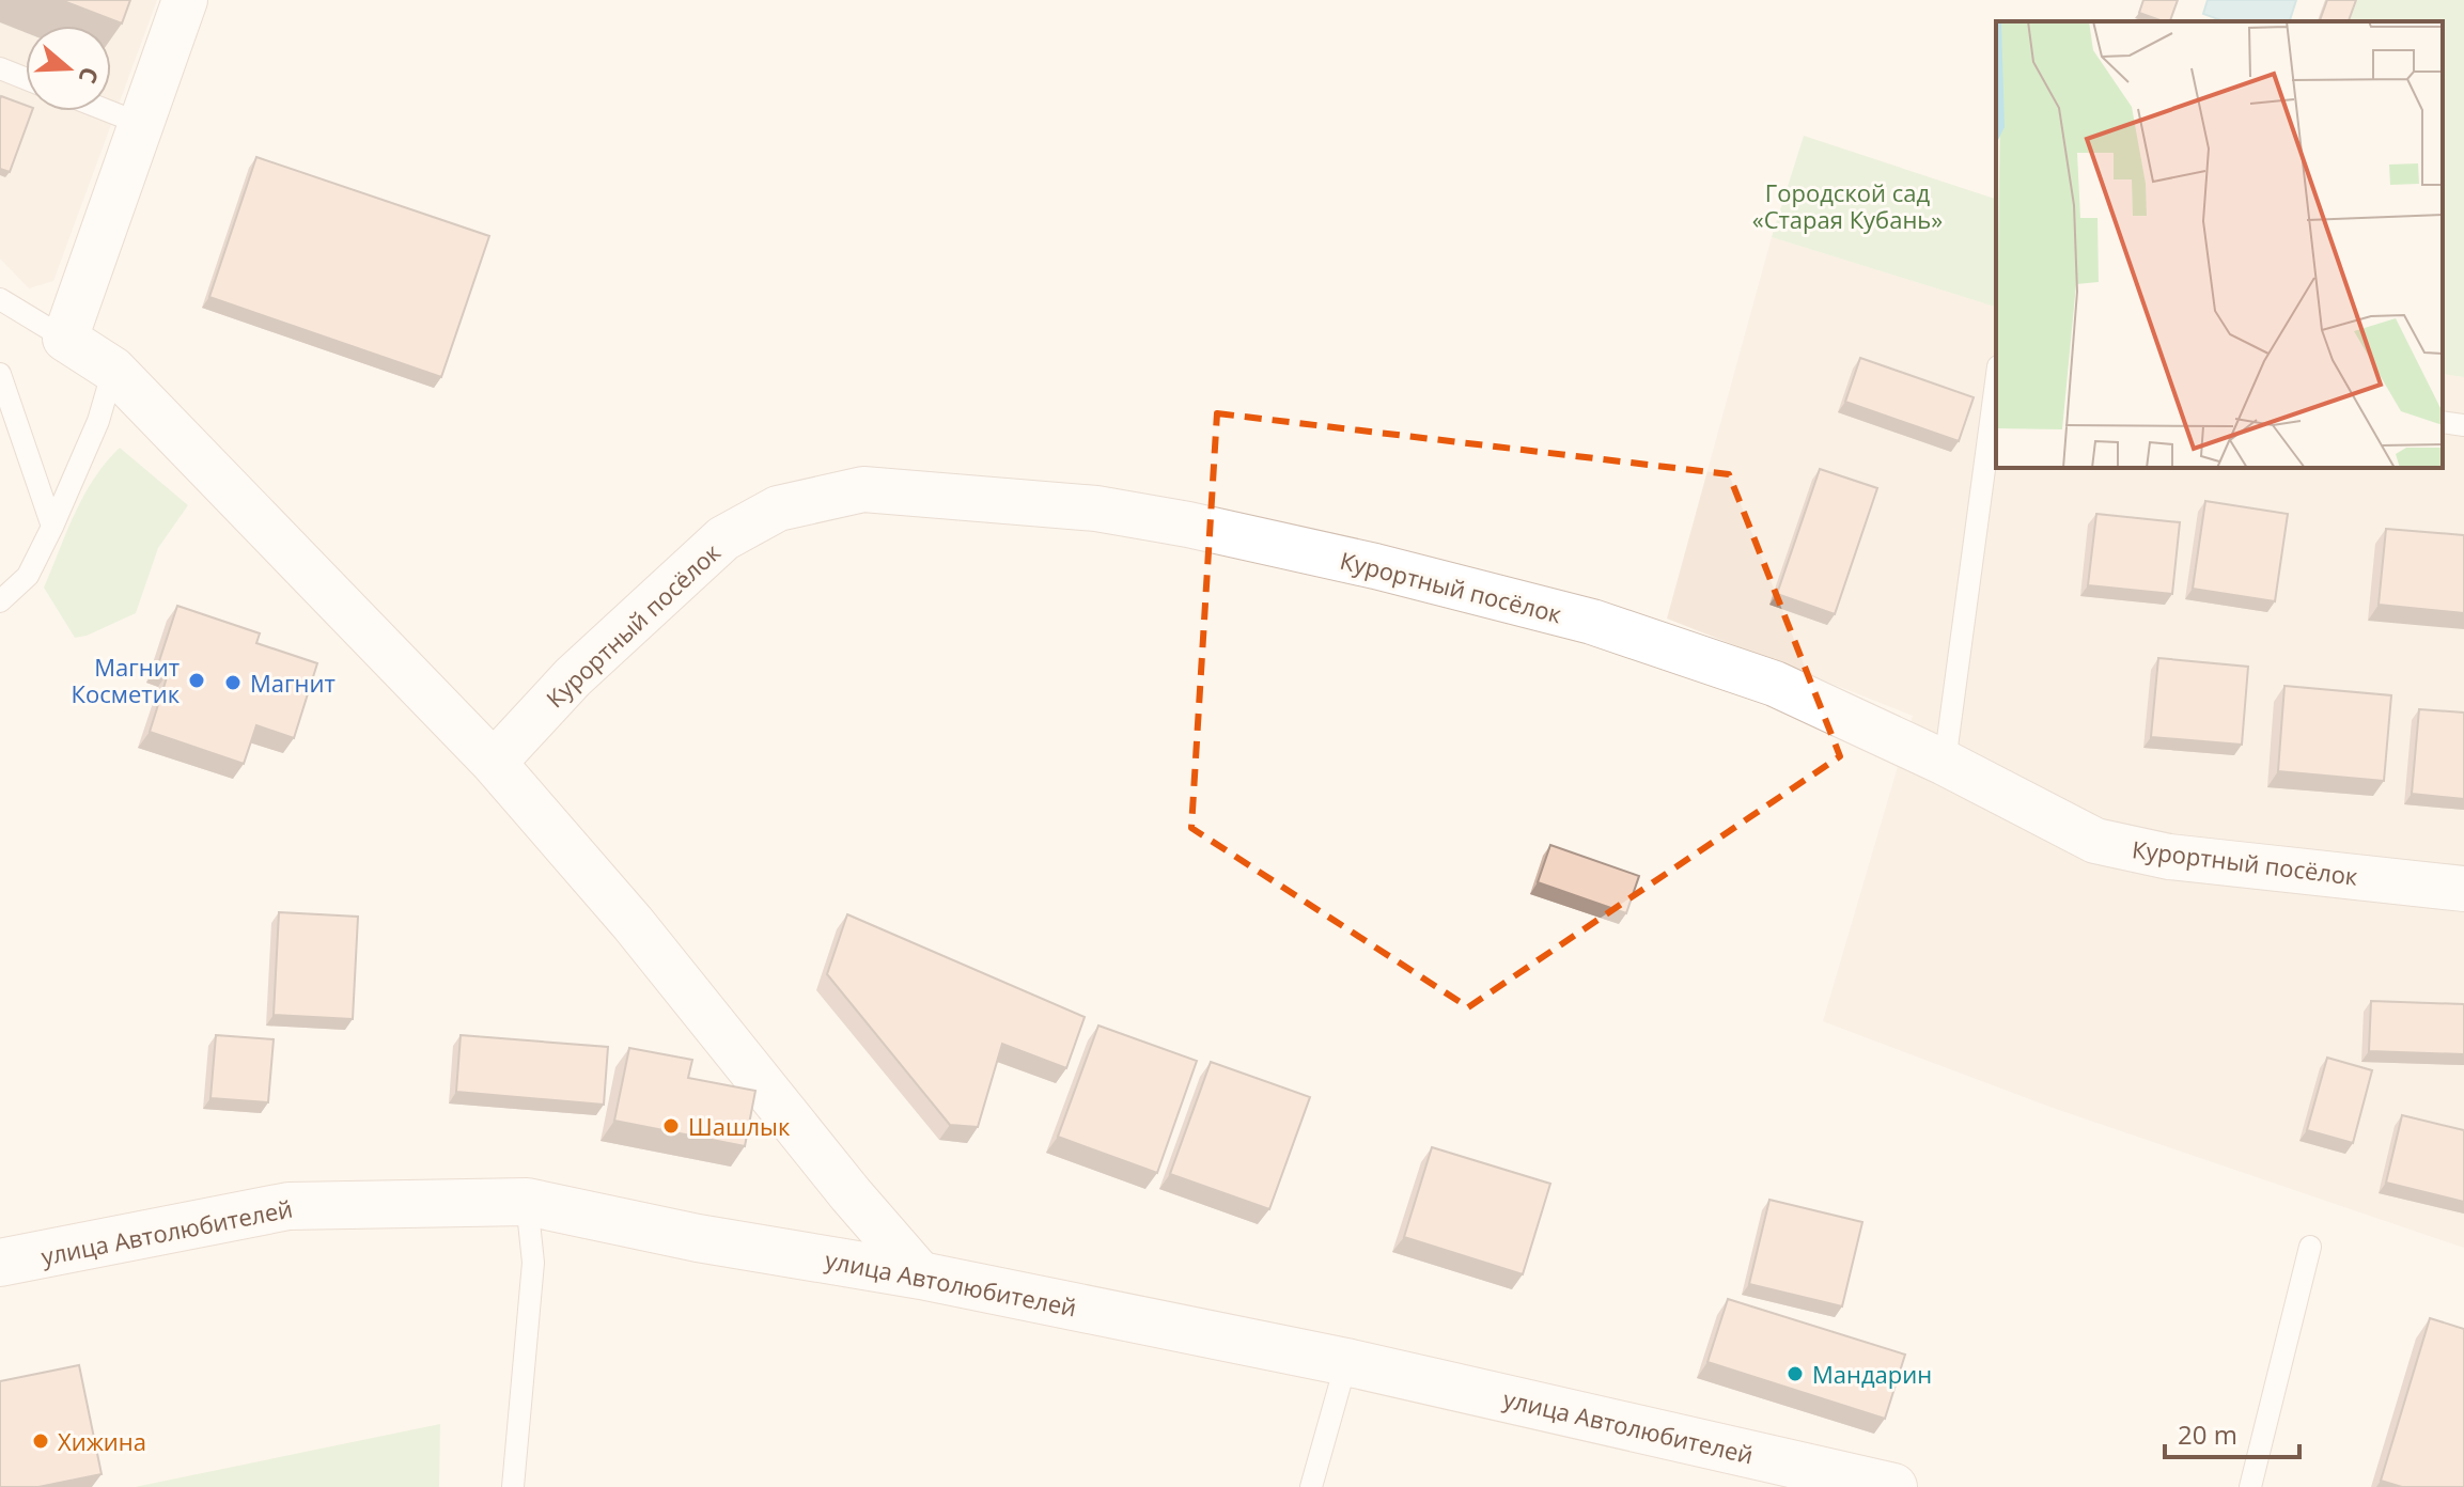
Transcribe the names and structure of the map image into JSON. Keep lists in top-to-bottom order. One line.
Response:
{"streets":{"street":["Курортный посёлок","улица Автолюбителей"]},"parks":["Городской сад «Старая Кубань»"],"places":["Магнит Косметик","Магнит","Шашлык","Мандарин","Хижина"],"scale_bar":"20 m","north":"right"}
